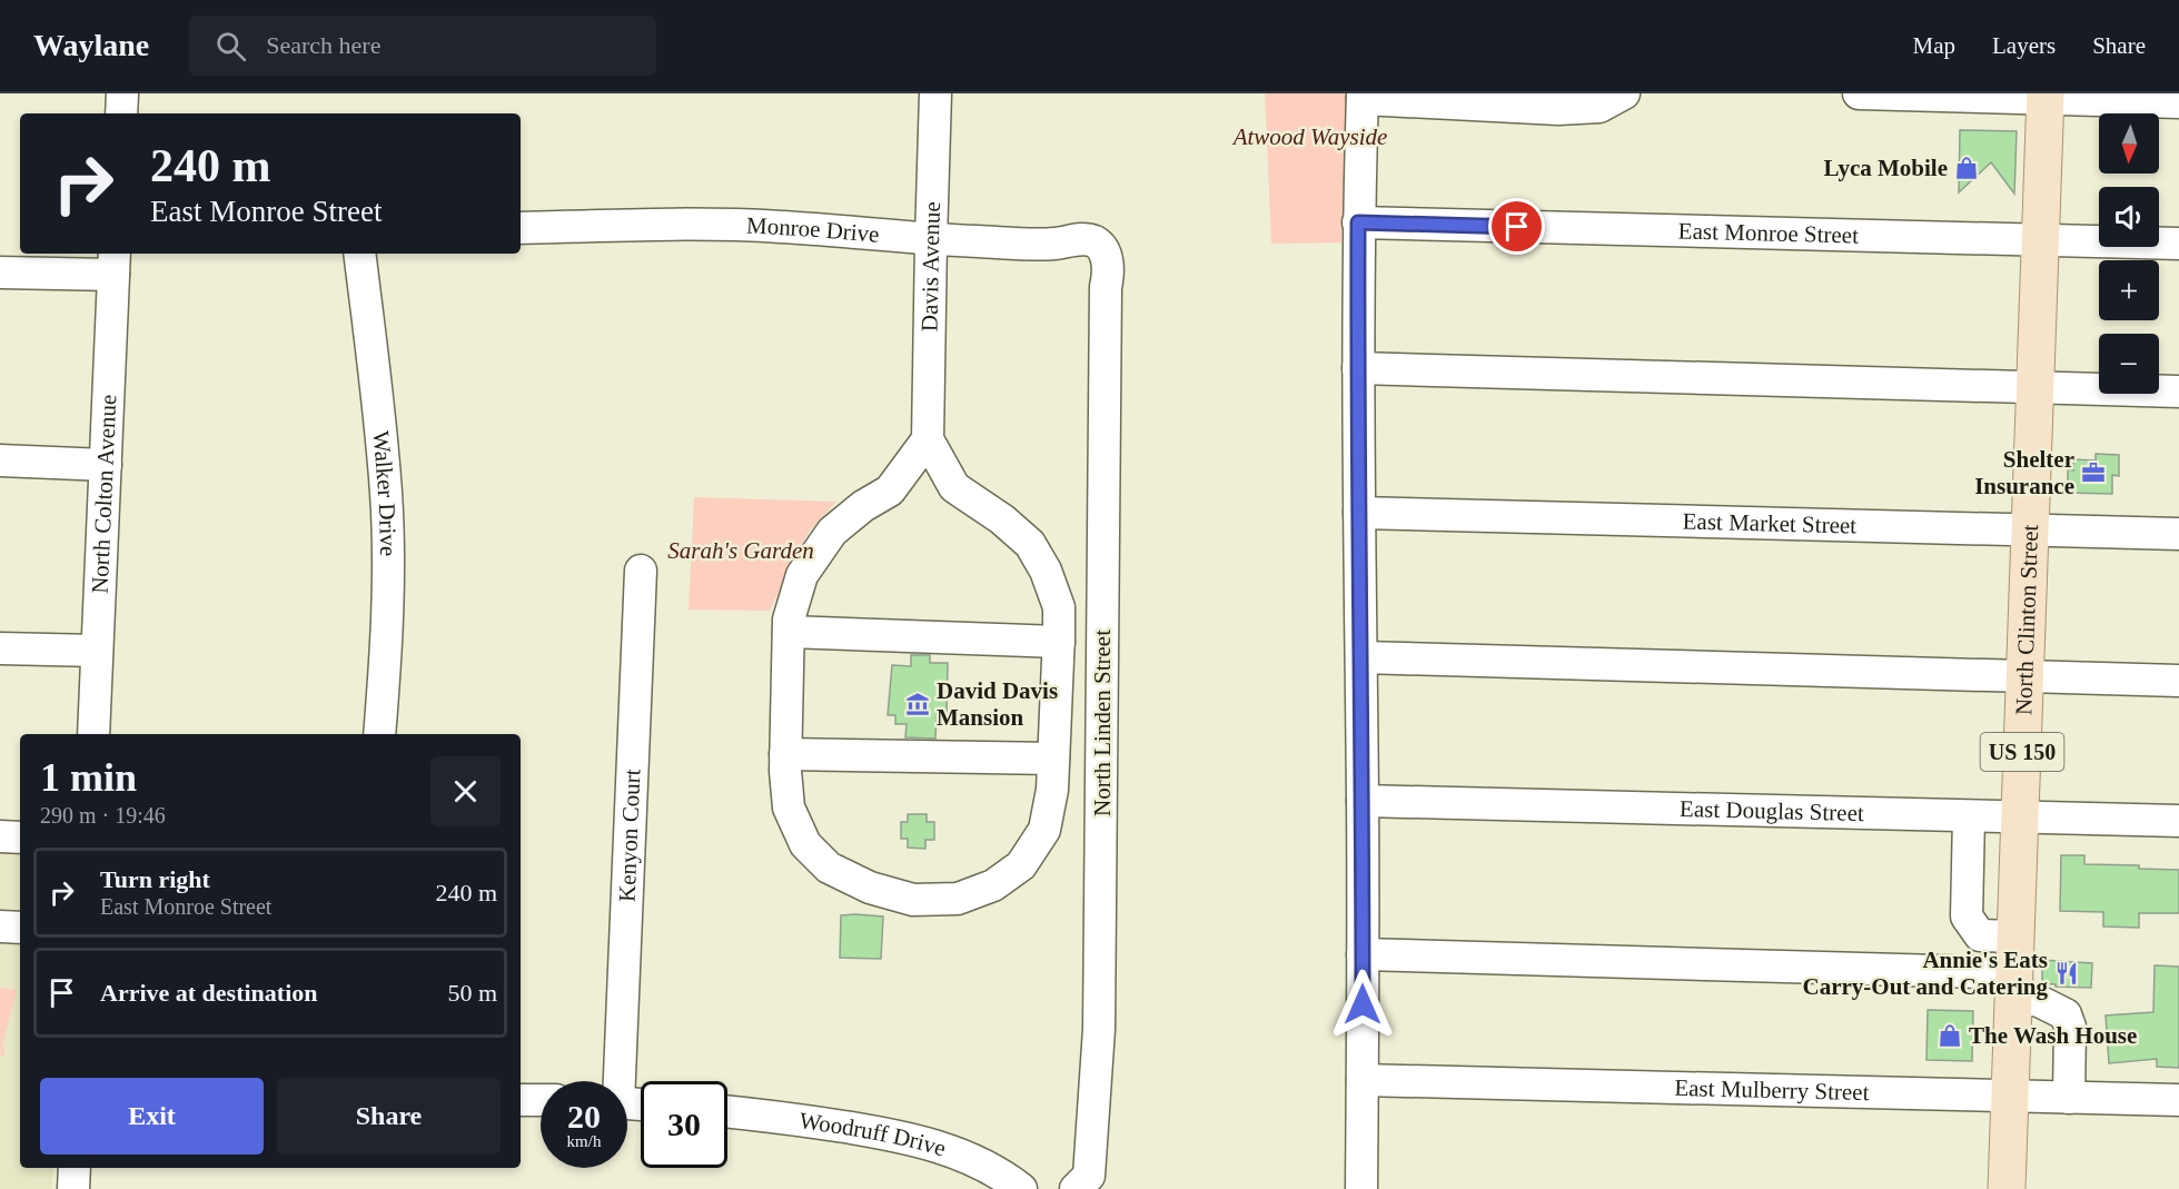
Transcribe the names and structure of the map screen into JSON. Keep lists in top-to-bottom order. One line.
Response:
{"streets":{"main road":["North Clinton Street","US 150"],"street":["Monroe Drive","East Monroe Street","Davis Avenue","North Colton Avenue","Walker Drive","East Market Street","North Linden Street","East Douglas Street","Kenyon Court","East Mulberry Street","Woodruff Drive"]},"crossings":[["Monroe Drive","Davis Avenue"],["Monroe Drive","North Linden Street"],["East Monroe Street","North Clinton Street"],["East Market Street","North Clinton Street"],["North Clinton Street","East Douglas Street"],["North Clinton Street","East Mulberry Street"]],"parks":["Atwood Wayside","Sarah's Garden"],"places":{"shop":["Lyca Mobile","The Wash House"],"office":["Shelter Insurance"],"museum":["David Davis Mansion"],"restaurant":["Annie's Eats Carry-Out and Catering"]},"north":"bottom","page":{"header":"Waylane","search":"Search here","nav":["Map","Layers","Share"],"map_buttons":["+","−"],"turn":["240 m","East Monroe Street"],"heading":["1 min","290 m · 19:46"],"list":[{"name":"Turn right","note":"East Monroe Street","value":"240 m"},{"name":"Arrive at destination","value":"50 m"}],"buttons":["Exit","Share"],"speed":"20 km/h","limit":"30"}}
